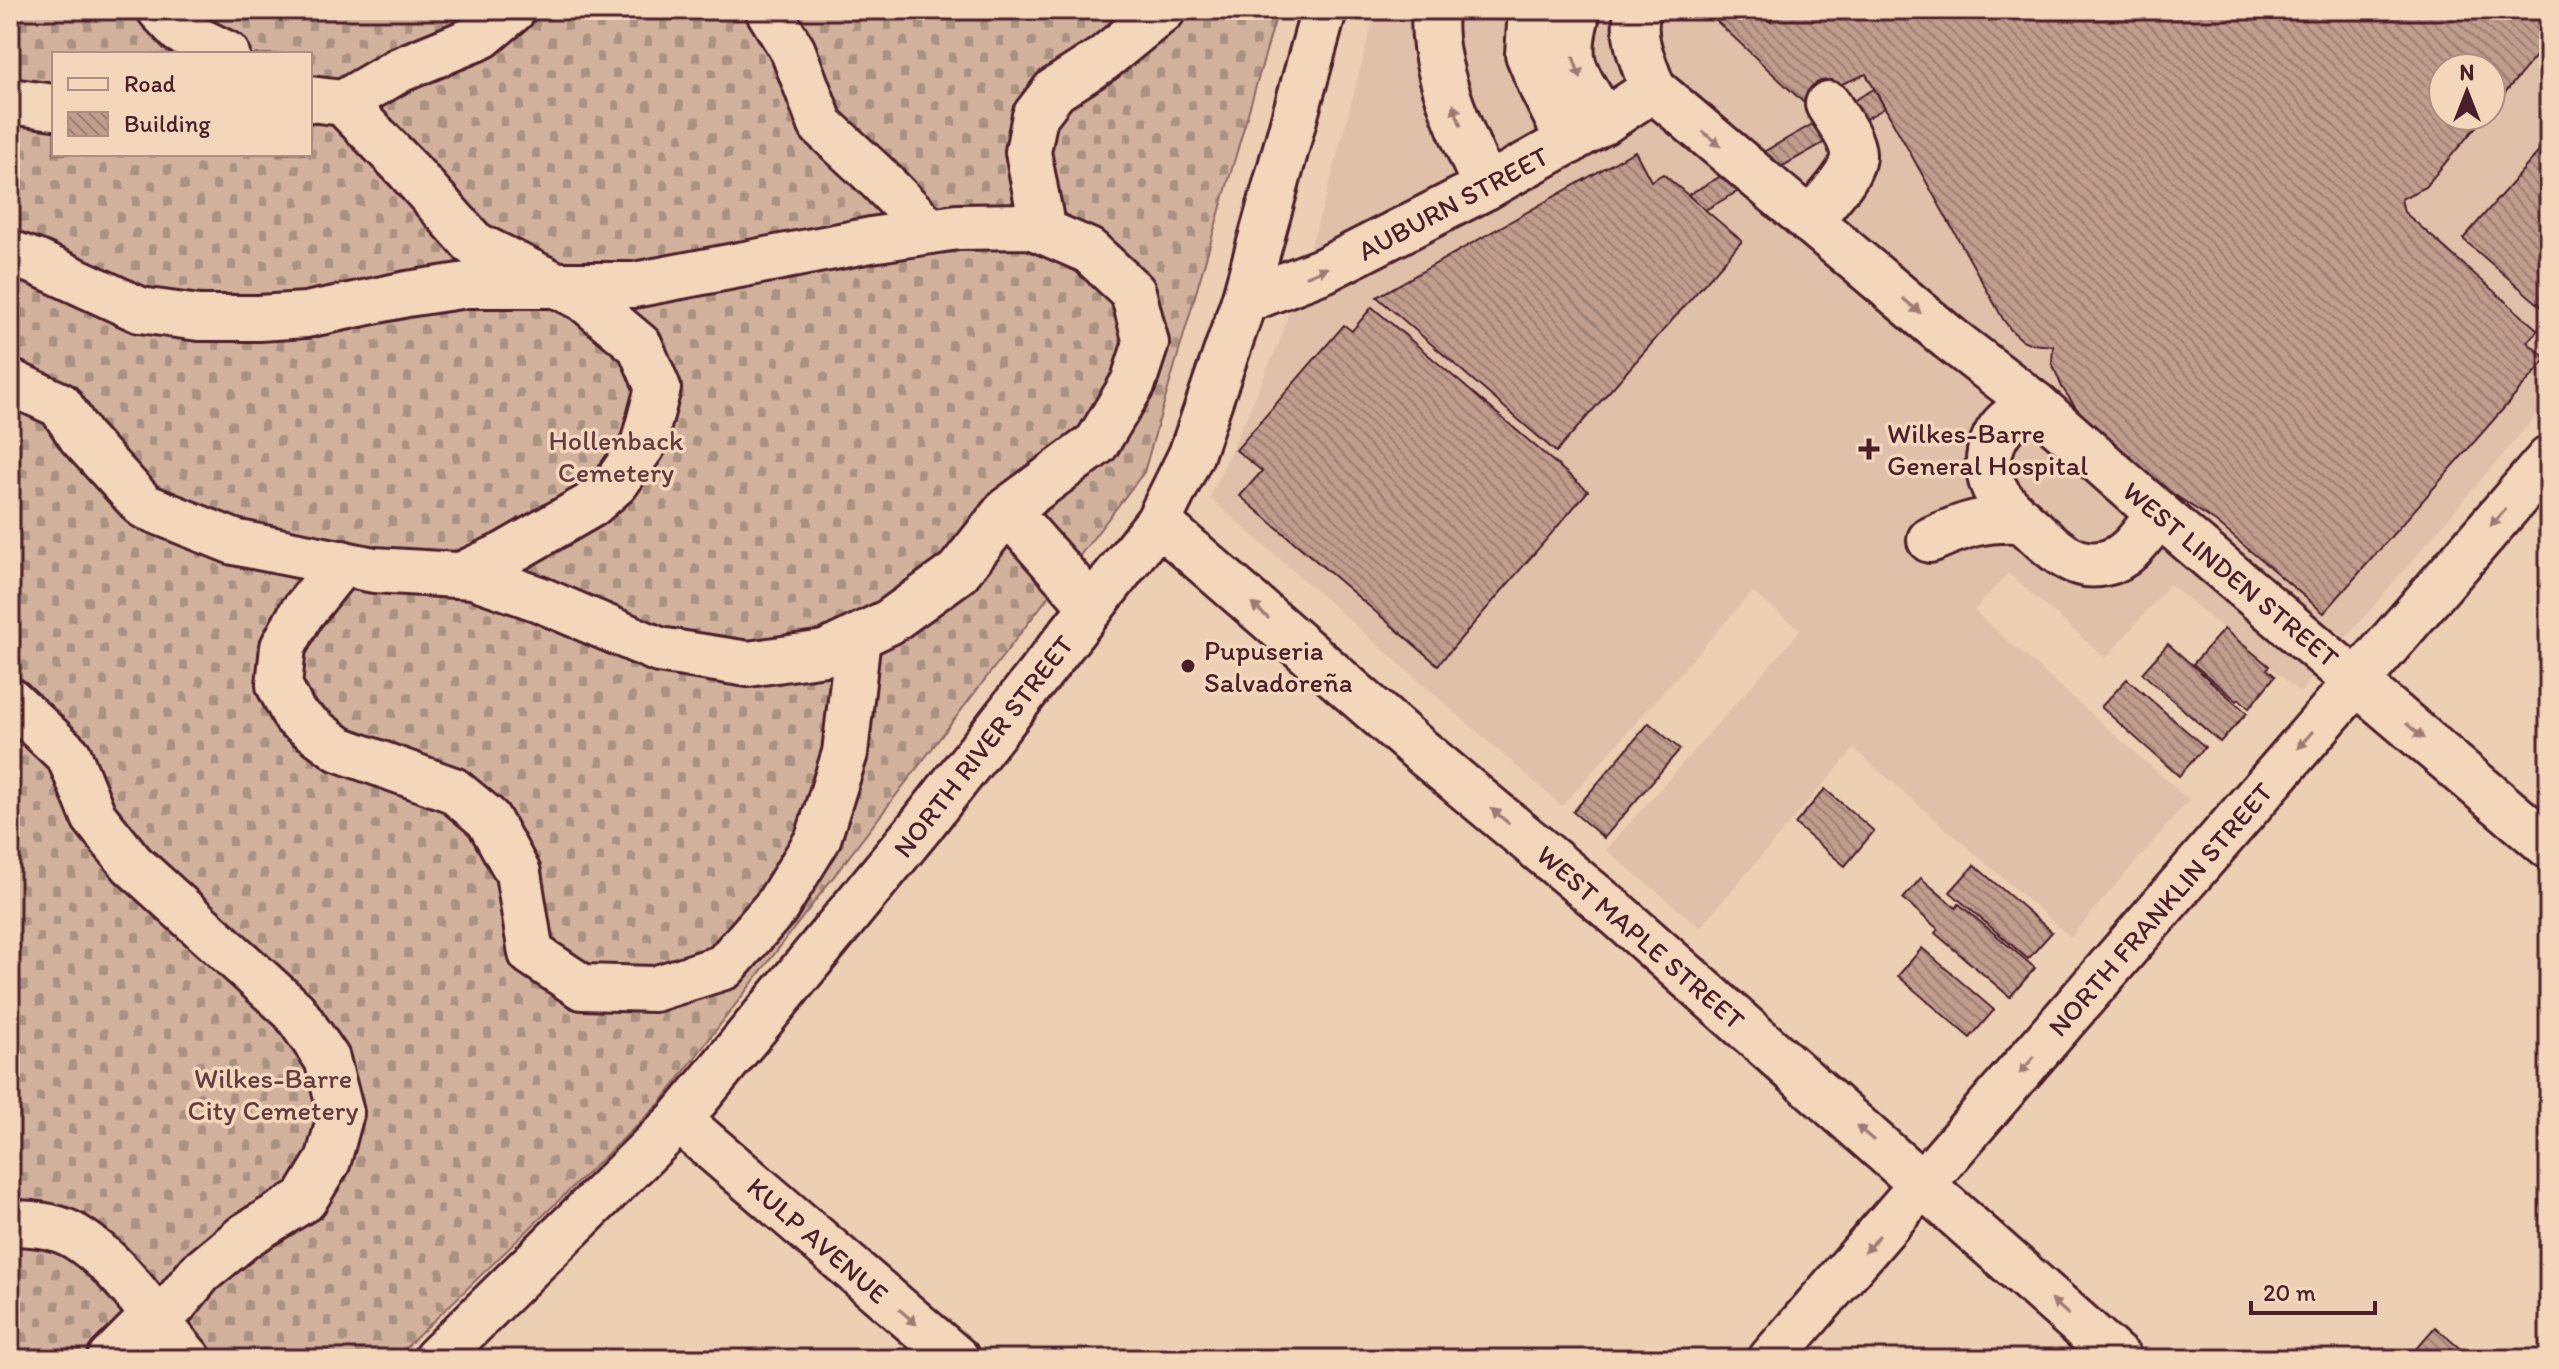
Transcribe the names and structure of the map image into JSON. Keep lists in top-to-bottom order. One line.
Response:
{"streets":{"street":["AUBURN STREET","WEST LINDEN STREET","NORTH RIVER STREET","NORTH FRANKLIN STREET","WEST MAPLE STREET","KULP AVENUE"]},"crossings":[["AUBURN STREET","WEST LINDEN STREET"],["AUBURN STREET","NORTH RIVER STREET"],["WEST LINDEN STREET","NORTH FRANKLIN STREET"],["NORTH RIVER STREET","WEST MAPLE STREET"],["NORTH RIVER STREET","KULP AVENUE"],["NORTH FRANKLIN STREET","WEST MAPLE STREET"]],"one_way":["AUBURN STREET","WEST LINDEN STREET","NORTH FRANKLIN STREET","WEST MAPLE STREET","KULP AVENUE"],"parks":["Hollenback Cemetery","Wilkes-Barre City Cemetery"],"places":{"health":["Wilkes-Barre General Hospital"],"other":["Pupuseria Salvadoreña"]},"legend":["Road","Building"],"scale_bar":"20 m","north":"top"}
